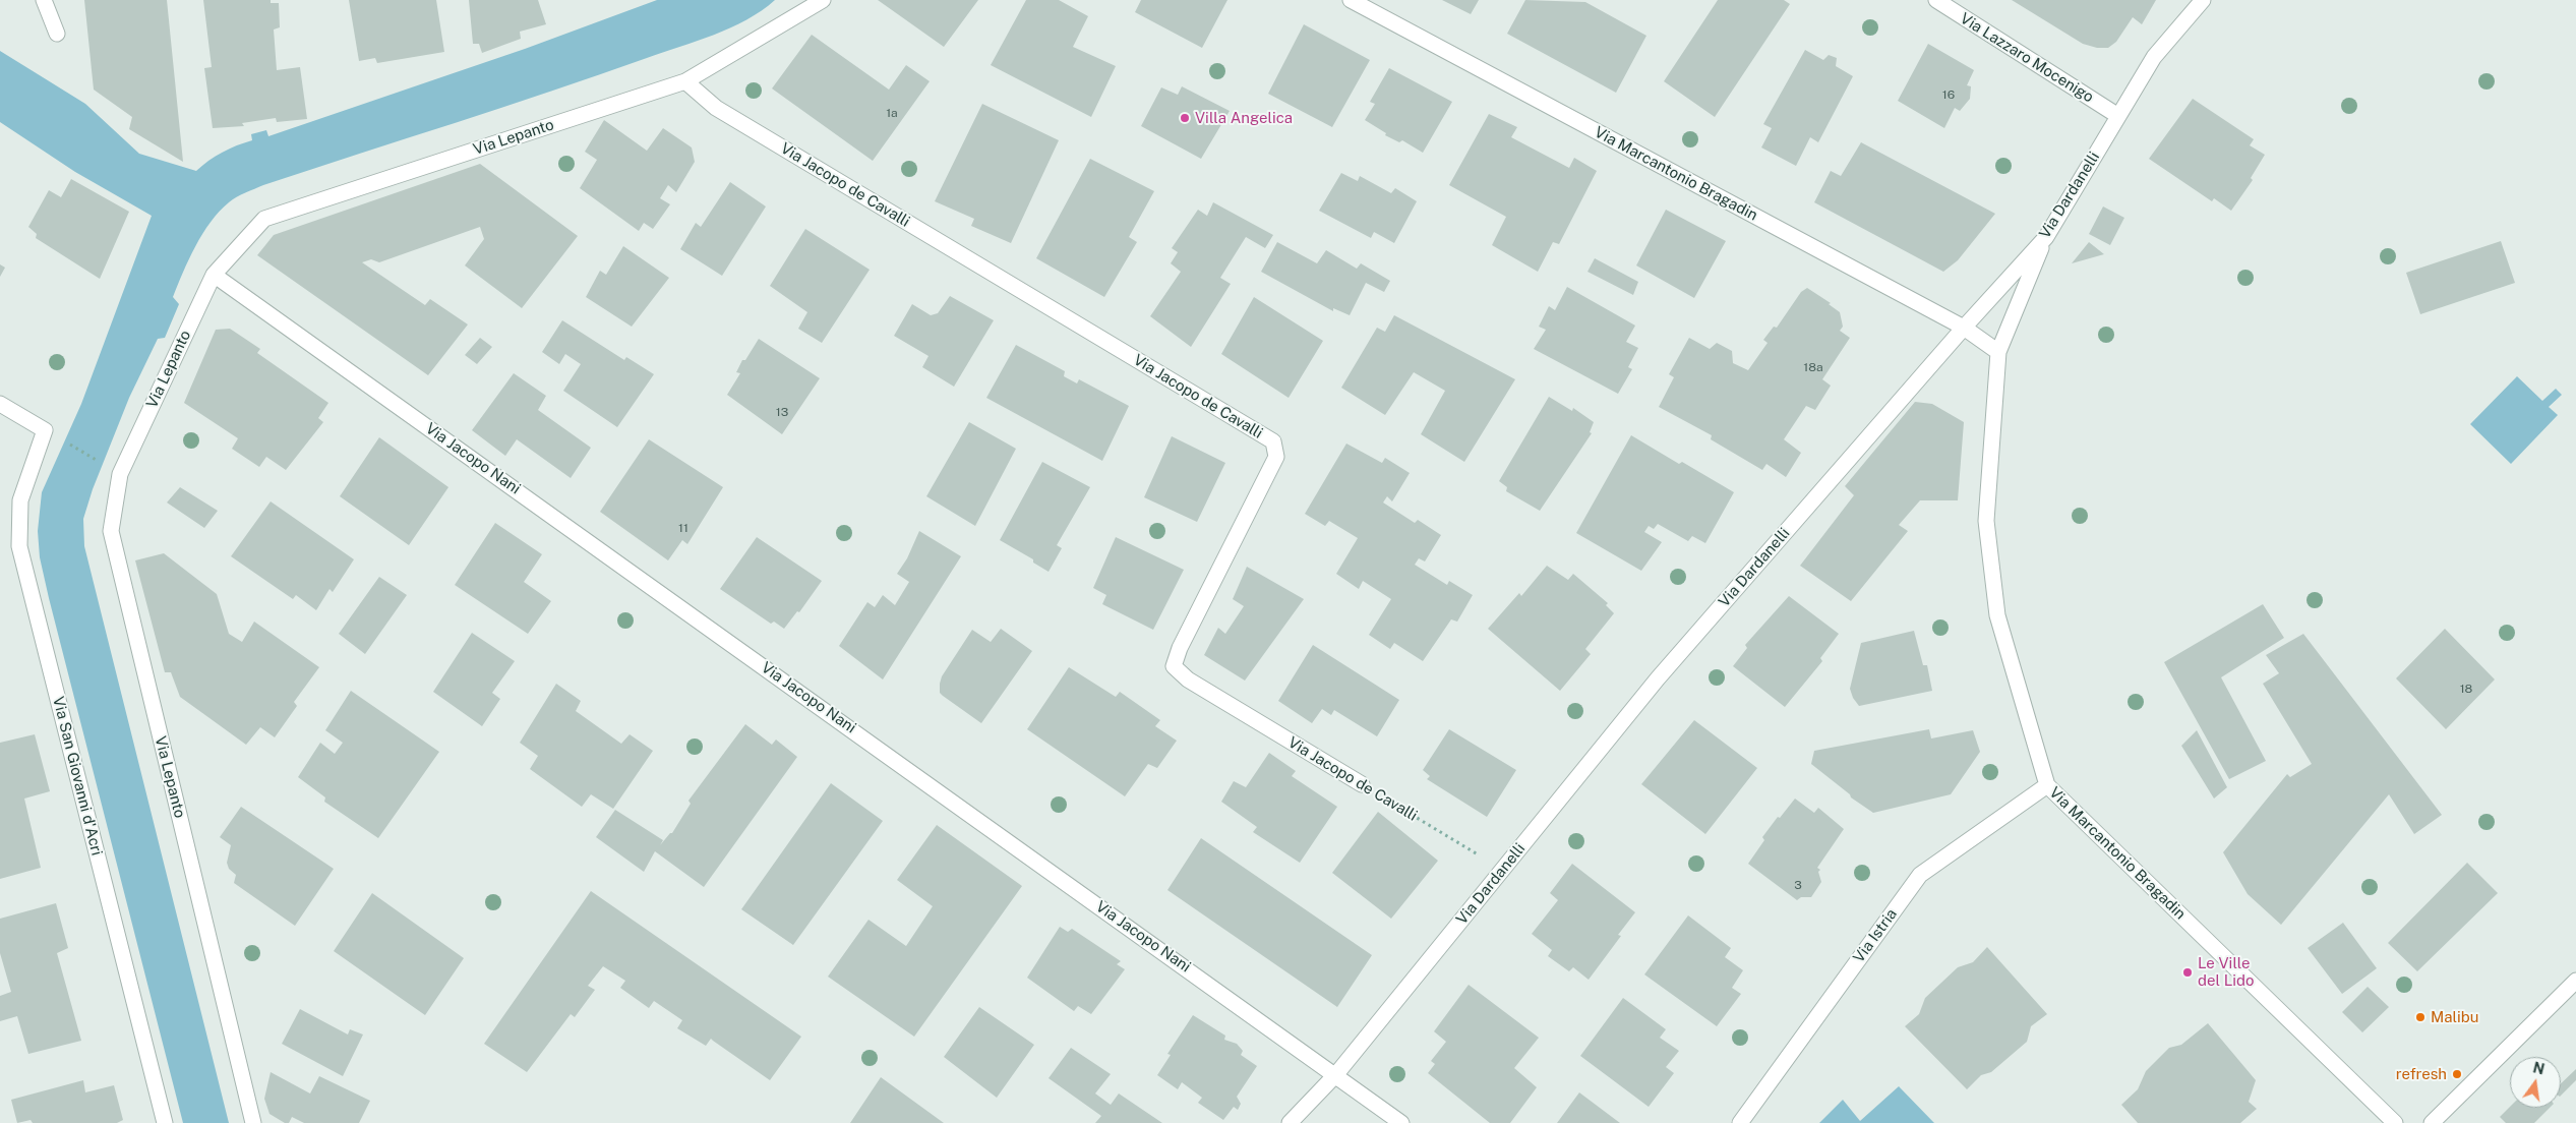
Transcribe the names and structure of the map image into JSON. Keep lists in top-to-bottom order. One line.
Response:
{"streets":{"street":["Via Lazzaro Mocenigo","Via Lepanto","Via Marcantonio Bragadin","Via Jacopo de Cavalli","Via Dardanelli","Via Jacopo Nani","Via San Giovanni d'Acri","Via Istria"]},"crossings":[["Via Lazzaro Mocenigo","Via Dardanelli"],["Via Lepanto","Via Jacopo de Cavalli"],["Via Lepanto","Via Jacopo Nani"],["Via Marcantonio Bragadin","Via Dardanelli"],["Via Marcantonio Bragadin","Via Istria"],["Via Jacopo de Cavalli","Via Dardanelli"],["Via Dardanelli","Via Jacopo Nani"]],"places":["Villa Angelica","Le Ville del Lido","Malibu","refresh"],"house_numbers":["16","1a","18a","13","11","18","3"],"north":"top"}
